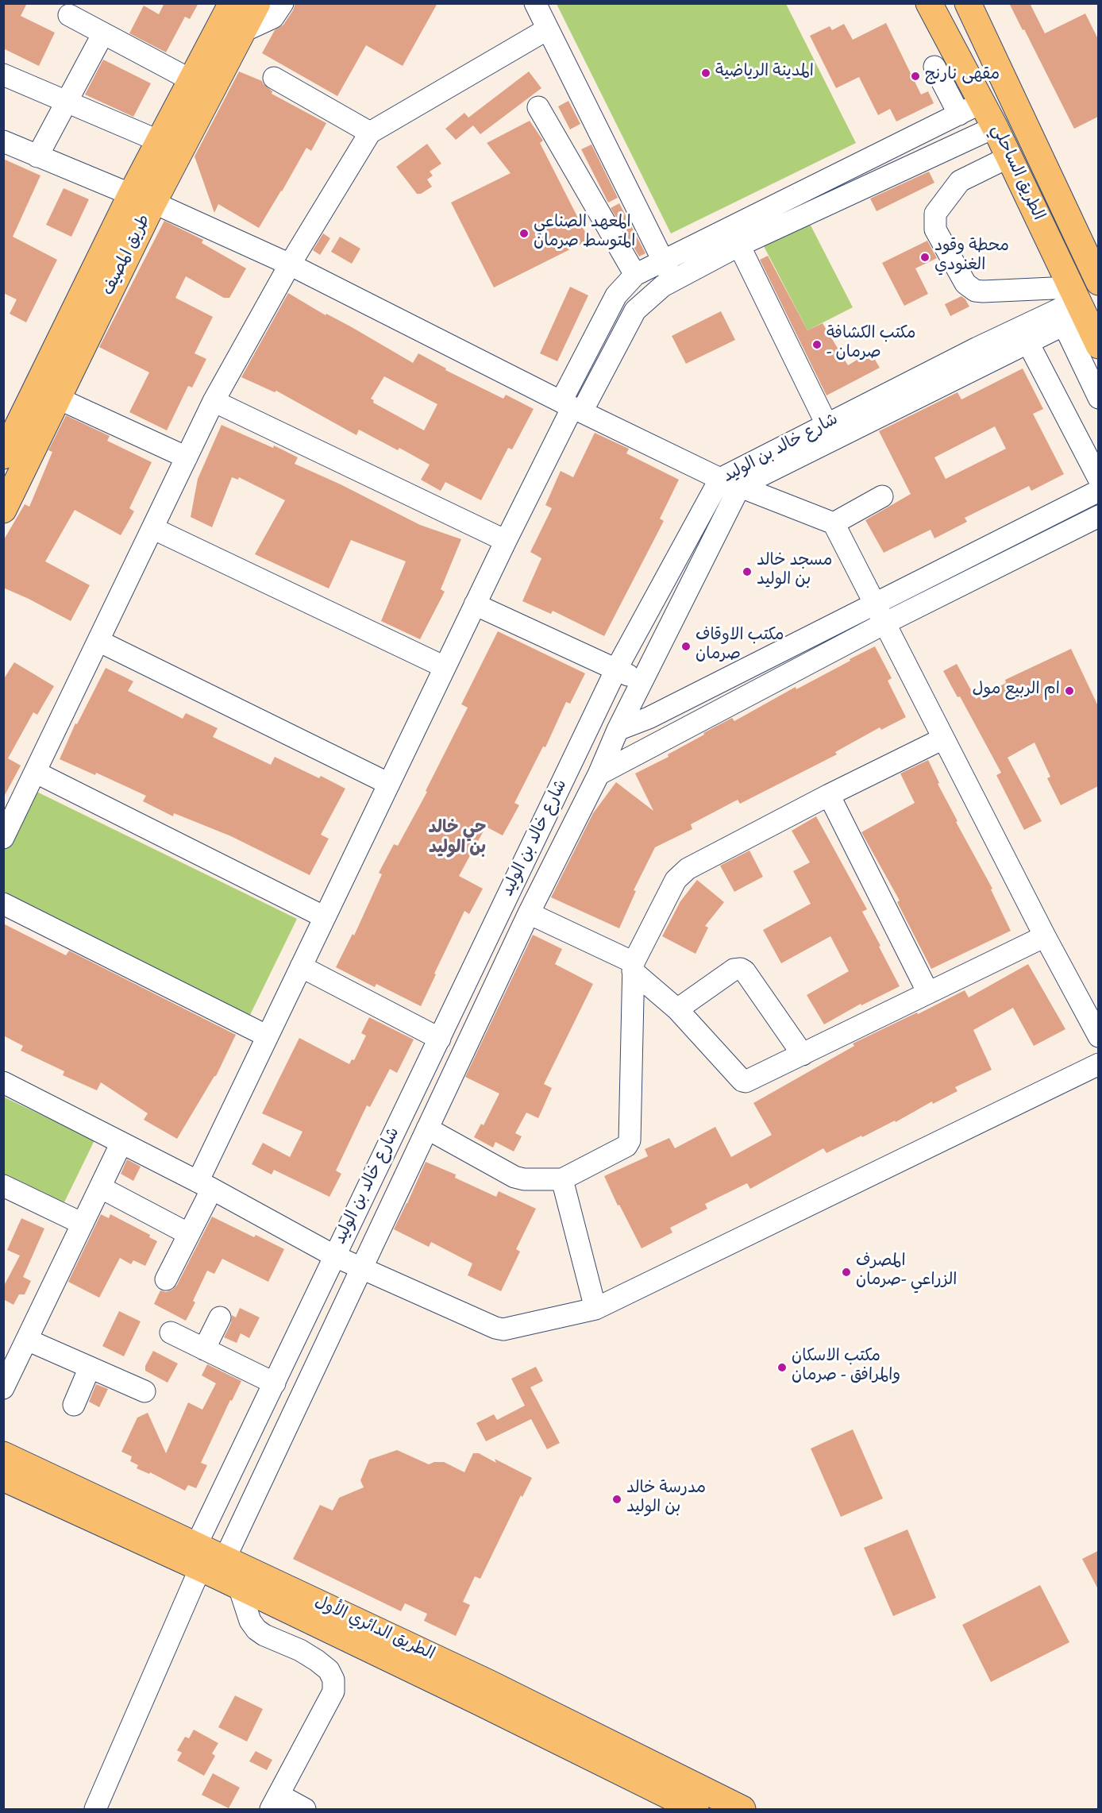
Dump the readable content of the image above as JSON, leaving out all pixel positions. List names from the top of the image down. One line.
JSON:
{"streets":{"main road":["الطريق الساحلي","طريق المصيف","الطريق الدائري الأول"],"street":["شارع خالد بن الوليد"]},"crossings":[["الطريق الساحلي","شارع خالد بن الوليد"],["شارع خالد بن الوليد","الطريق الدائري الأول"]],"districts":["حي خالد بن الوليد"],"places":["المدينة الرياضية","مقهى نارنج","المعهد الصناعي المتوسط صرمان","محطة وقود الغنودي","مكتب الكشافة - صرمان","مسجد خالد بن الوليد","مكتب الاوقاف صرمان","ام الربيع مول","المصرف الزراعي -صرمان","مكتب الاسكان والمرافق - صرمان","مدرسة خالد بن الوليد"]}
